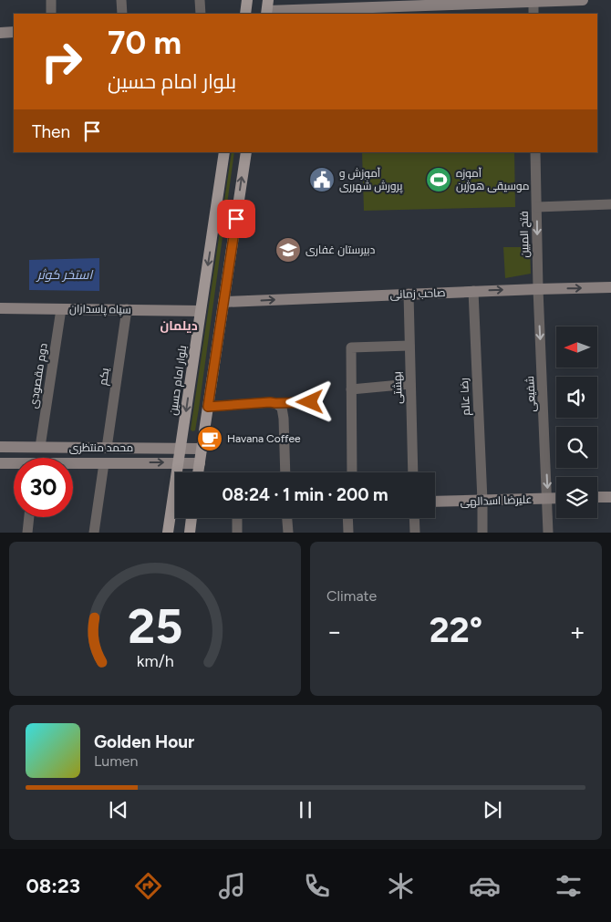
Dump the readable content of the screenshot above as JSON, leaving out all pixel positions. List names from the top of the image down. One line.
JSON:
{"streets":{"main road":["بلوار امام حسین"],"street":["فتح المبین","صاحب زمانی","سپاه پاسداران","دوم مقصودی","یکم","بهشتی","شفیعی","رضا عالم","محمد منتظری","علیرضا اسدالهی"]},"crossings":[["فتح المبین","صاحب زمانی"],["فتح المبین","شفیعی"],["صاحب زمانی","بهشتی"],["صاحب زمانی","شفیعی"],["صاحب زمانی","رضا عالم"],["سپاه پاسداران","دوم مقصودی"],["سپاه پاسداران","یکم"],["سپاه پاسداران","بلوار امام حسین"],["دوم مقصودی","محمد منتظری"],["یکم","محمد منتظری"],["بلوار امام حسین","محمد منتظری"],["شفیعی","علیرضا اسدالهی"],["رضا عالم","علیرضا اسدالهی"]],"one_way":["فتح المبین","شفیعی"],"districts":["دیلمان"],"water":["استخر کوثر"],"places":{"public building":["آموزش و پرورش شهرری"],"sports":["آموزه موسیقی هوژین"],"school or university":["دبیرستان غفاری"],"cafe":["Havana Coffee"]},"north":"left","page":{"turn":["70 m","بلوار امام حسین"],"then":"Then","limit":"30","trip":"08:24 · 1 min · 200 m","tile":"Climate","heat":["−","22°","+"],"song":["Golden Hour","Lumen"],"tabs":"08:23","gauge":["25","km/h"]}}
